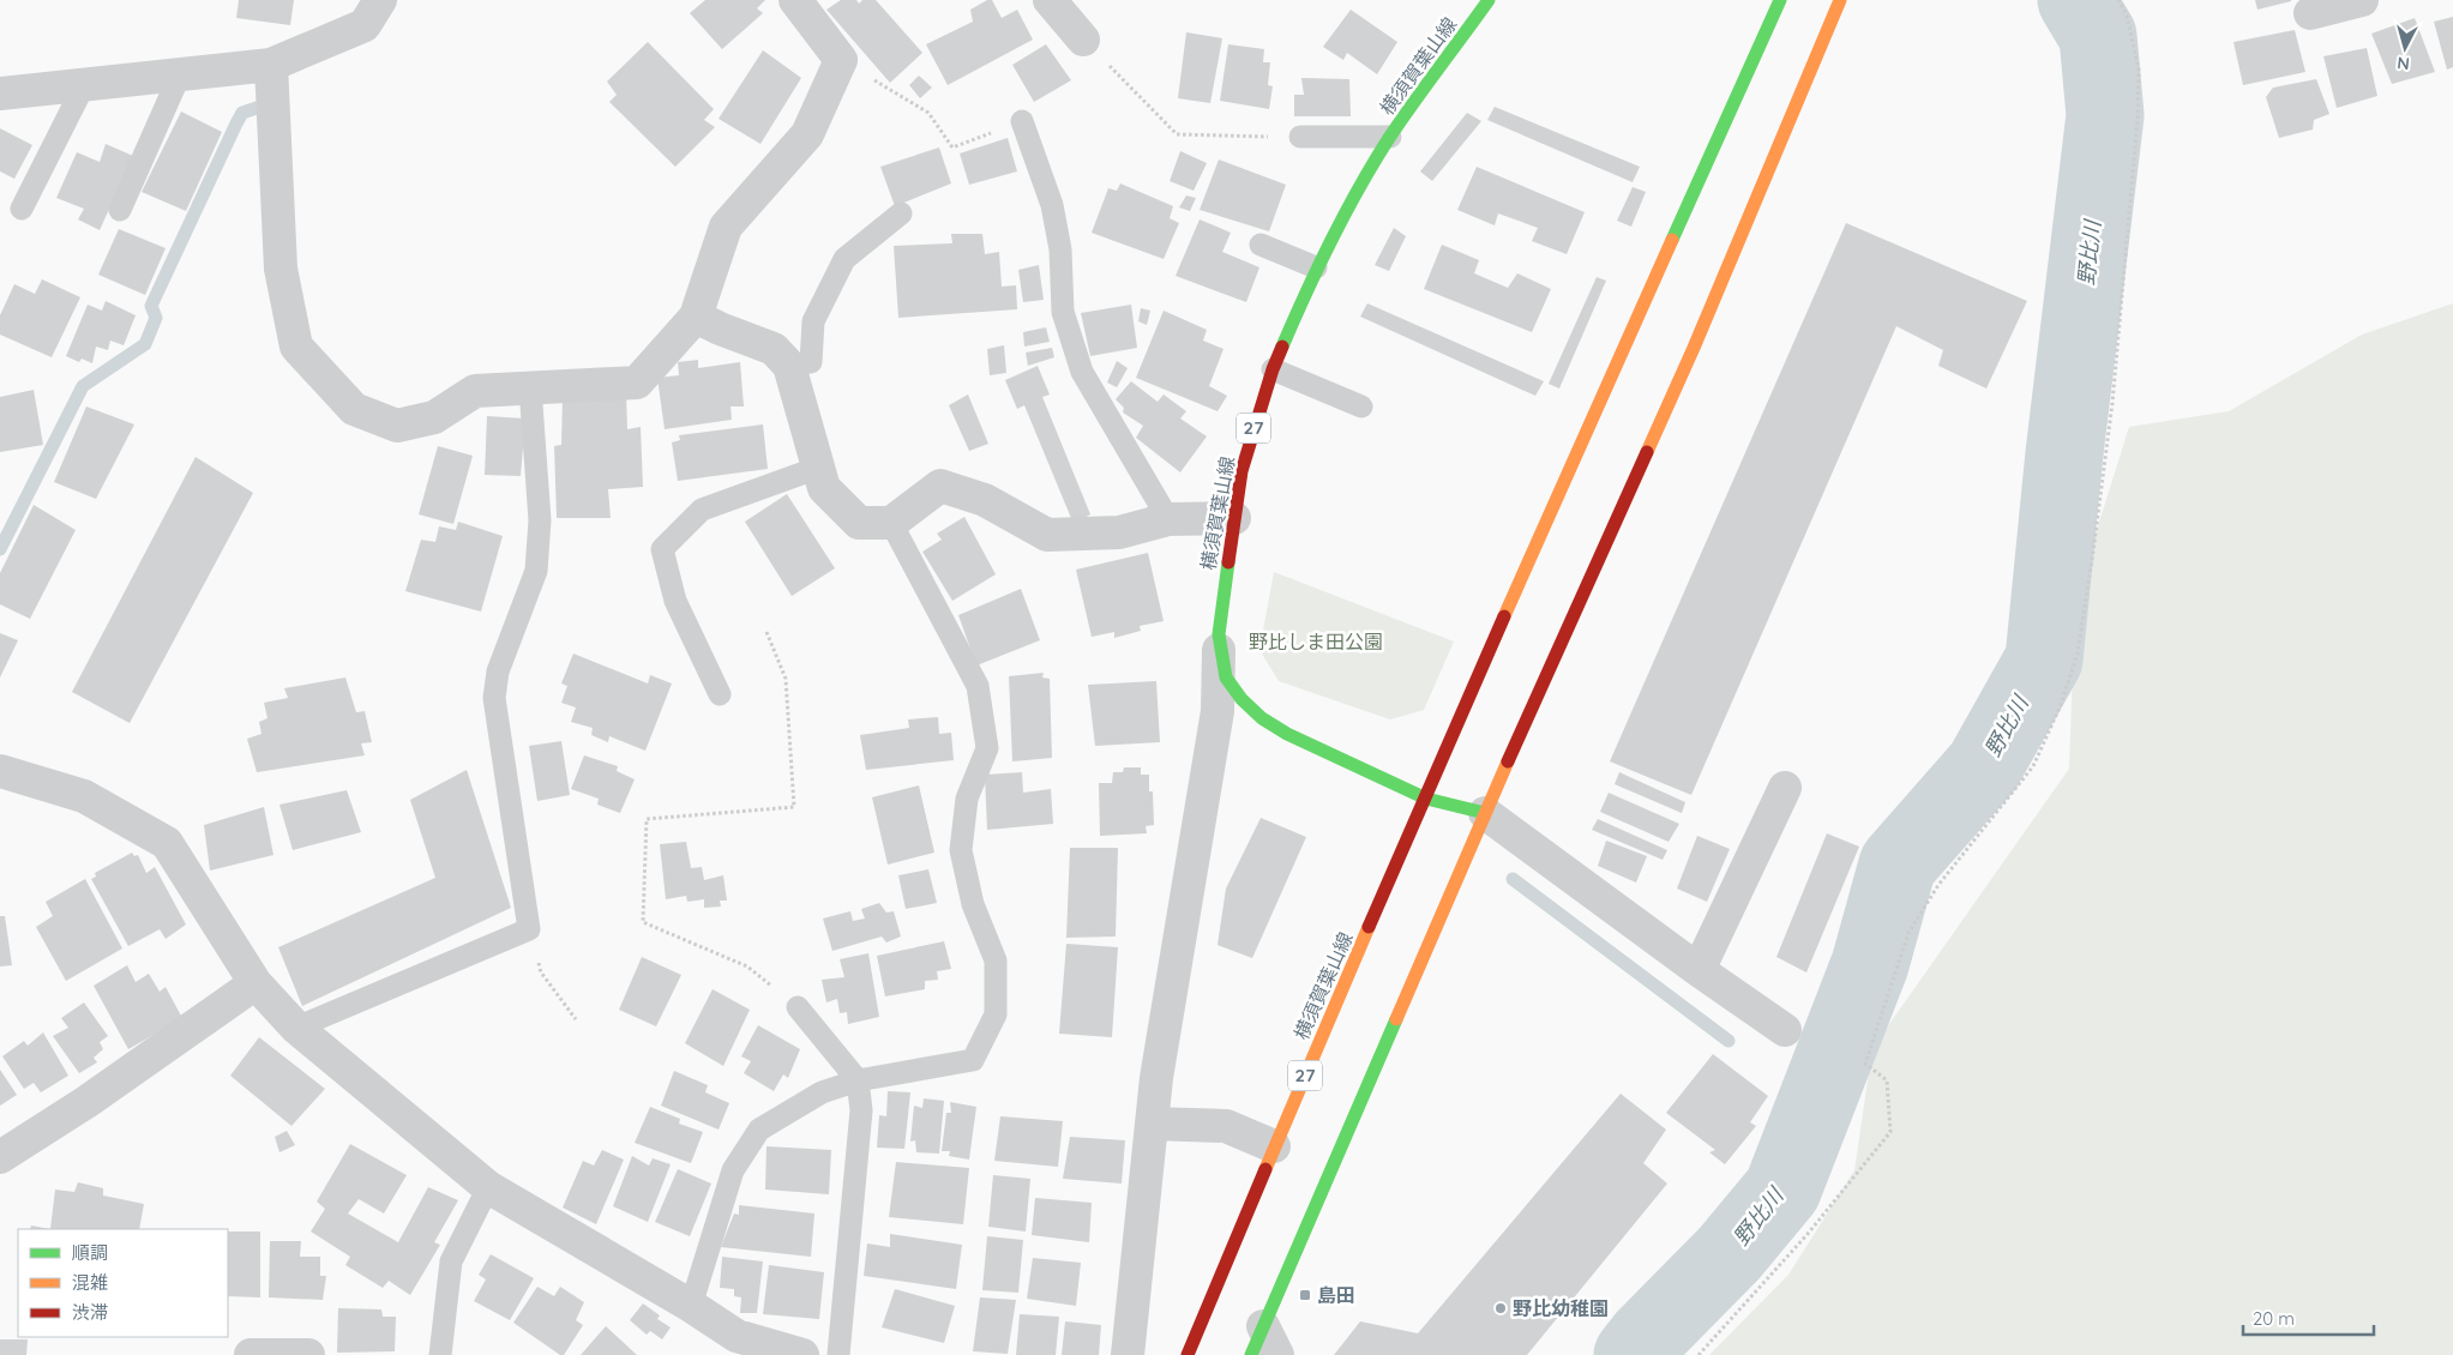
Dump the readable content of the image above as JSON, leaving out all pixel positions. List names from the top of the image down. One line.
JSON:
{"streets":{"main road":["横須賀葉山線","27"]},"water":["野比川"],"parks":["野比しま田公園"],"places":{"transit":["島田"],"other":["野比幼稚園"]},"legend":["順調","混雑","渋滞"],"scale_bar":"20 m","north":"bottom"}
